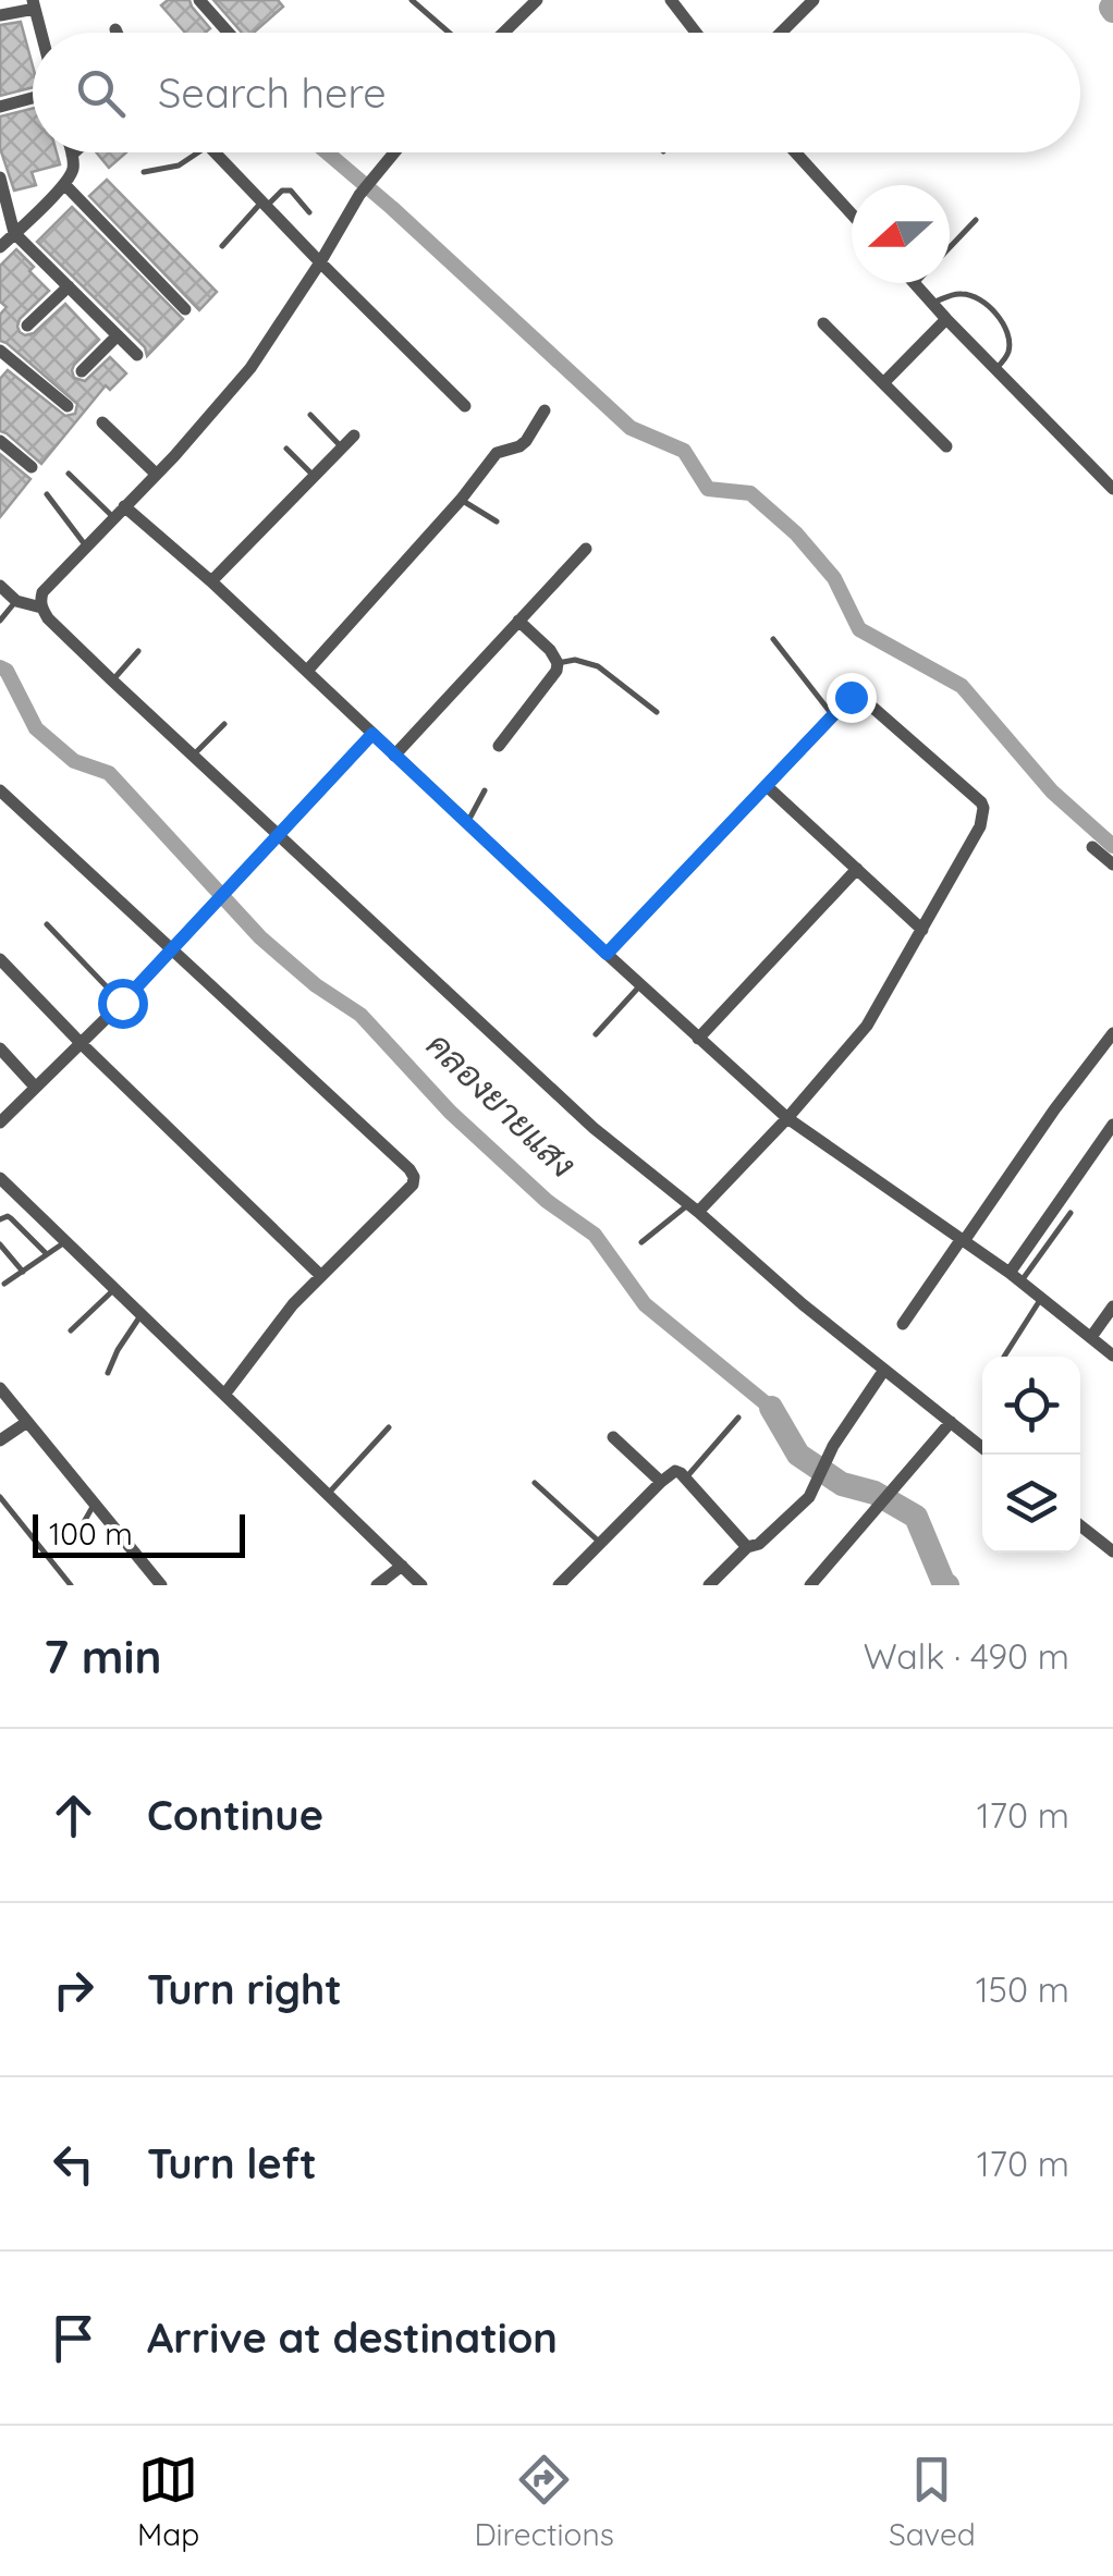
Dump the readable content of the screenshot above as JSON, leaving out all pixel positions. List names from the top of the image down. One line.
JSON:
{"water":["คลองยายแสง"],"scale_bar":"100 m","north":"left","page":{"search":"Search here","scale":"100 m","heading":["7 min","Walk · 490 m"],"list":[["Continue","170 m"],["Turn right","150 m"],["Turn left","170 m"],"Arrive at destination"],"nav":["Map","Directions","Saved"]}}
